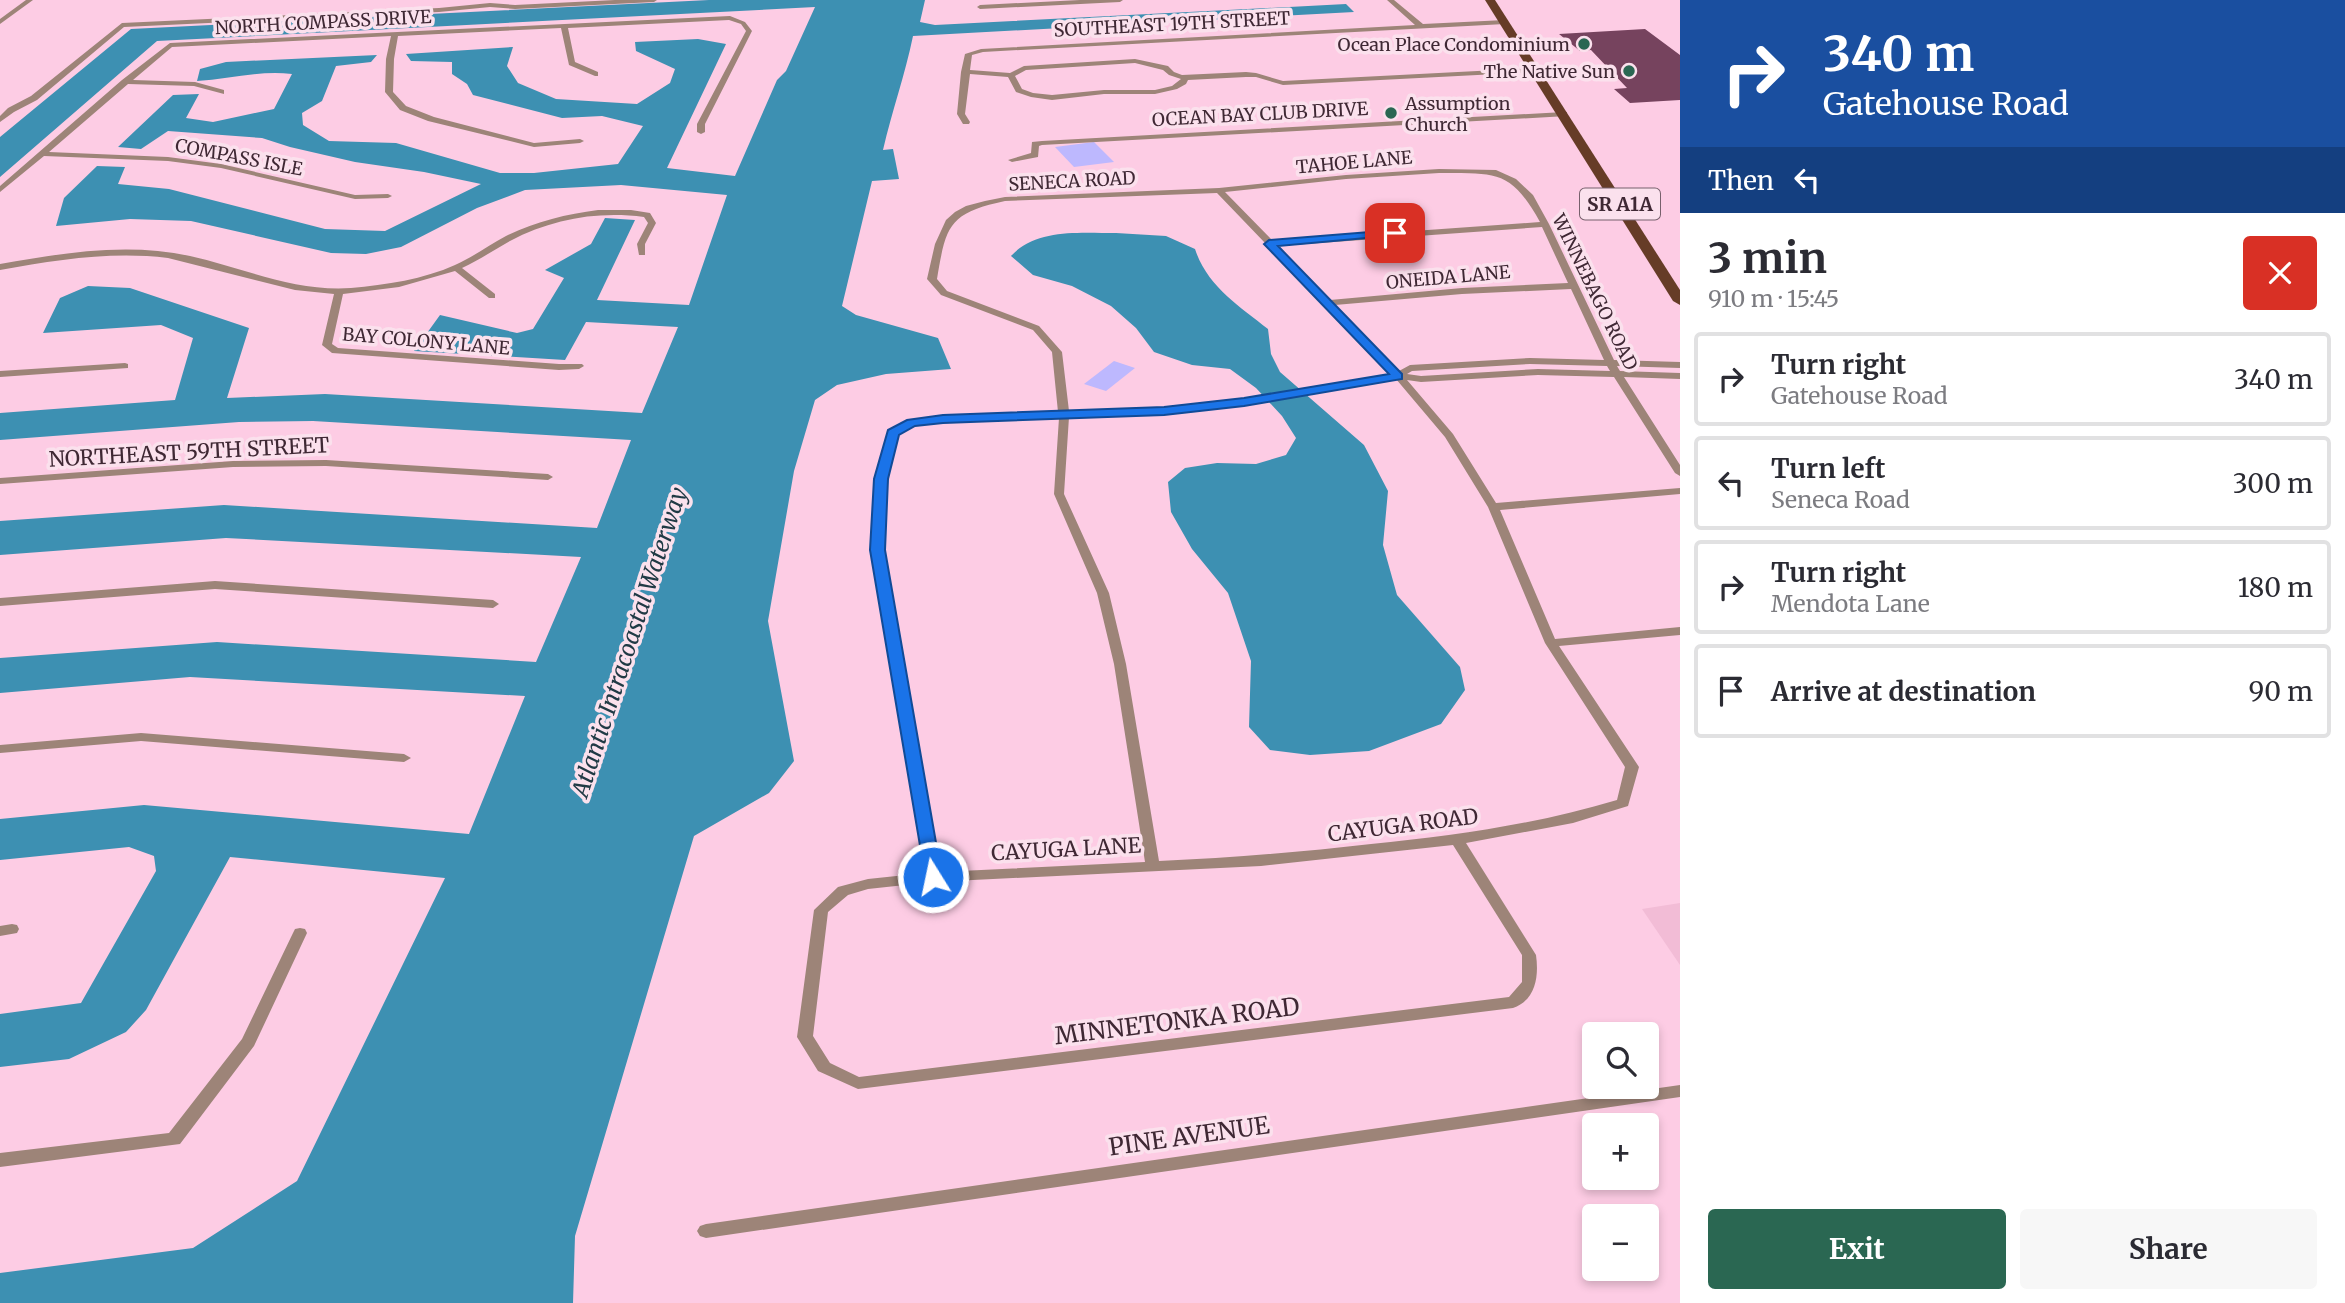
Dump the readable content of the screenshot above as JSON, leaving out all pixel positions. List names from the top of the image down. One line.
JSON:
{"streets":{"main road":["SR A1A"],"street":["NORTH COMPASS DRIVE","SOUTHEAST 19TH STREET","OCEAN BAY CLUB DRIVE","COMPASS ISLE","TAHOE LANE","SENECA ROAD","ONEIDA LANE","WINNEBAGO ROAD","BAY COLONY LANE","NORTHEAST 59TH STREET","CAYUGA ROAD","CAYUGA LANE","MINNETONKA ROAD","PINE AVENUE"]},"crossings":[["NORTH COMPASS DRIVE","COMPASS ISLE"],["SOUTHEAST 19TH STREET","SR A1A"],["OCEAN BAY CLUB DRIVE","SR A1A"],["TAHOE LANE","SENECA ROAD"],["TAHOE LANE","WINNEBAGO ROAD"],["ONEIDA LANE","WINNEBAGO ROAD"],["CAYUGA ROAD","CAYUGA LANE"],["CAYUGA ROAD","MINNETONKA ROAD"],["CAYUGA LANE","MINNETONKA ROAD"]],"water":["Atlantic Intracoastal Waterway"],"places":["Ocean Place Condominium","The Native Sun","Assumption Church"],"page":{"turn":["340 m","Gatehouse Road"],"then":"Then","heading":["3 min","910 m · 15:45"],"list":[{"name":"Turn right","note":"Gatehouse Road","value":"340 m"},{"name":"Turn left","note":"Seneca Road","value":"300 m"},{"name":"Turn right","note":"Mendota Lane","value":"180 m"},{"name":"Arrive at destination","value":"90 m"}],"map_buttons":["+","−"],"buttons":["Exit","Share"]}}
